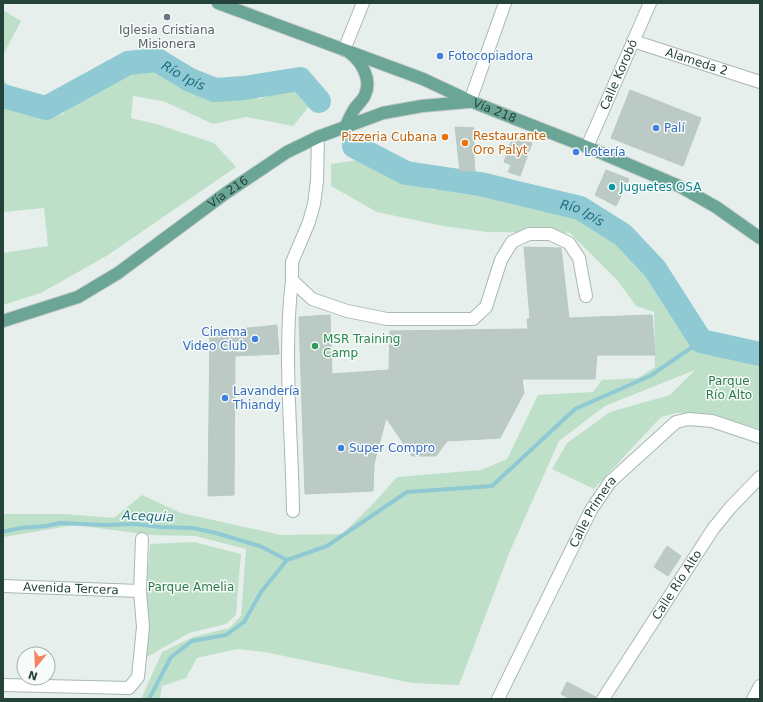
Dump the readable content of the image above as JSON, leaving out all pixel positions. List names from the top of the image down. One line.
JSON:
{"streets":{"main road":["Vía 218","Vía 216"],"street":["Alameda 2","Calle Korobó","Calle Primera","Calle Río Alto","Avenida Tercera"]},"crossings":[["Alameda 2","Calle Korobó"],["Calle Korobó","Vía 218"],["Vía 218","Vía 216"]],"water":["Río Ipís","Acequia"],"parks":["Parque Río Alto","Parque Amelia"],"places":["Iglesia Cristiana Misionera","Fotocopiadora","Palí","Pizzeria Cubana","Restaurante Oro Palyt","Lotería","Juguetes OSA","Cinema Video Club","MSR Training Camp","Lavandería Thiandy","Super Compro"],"north":"bottom"}
